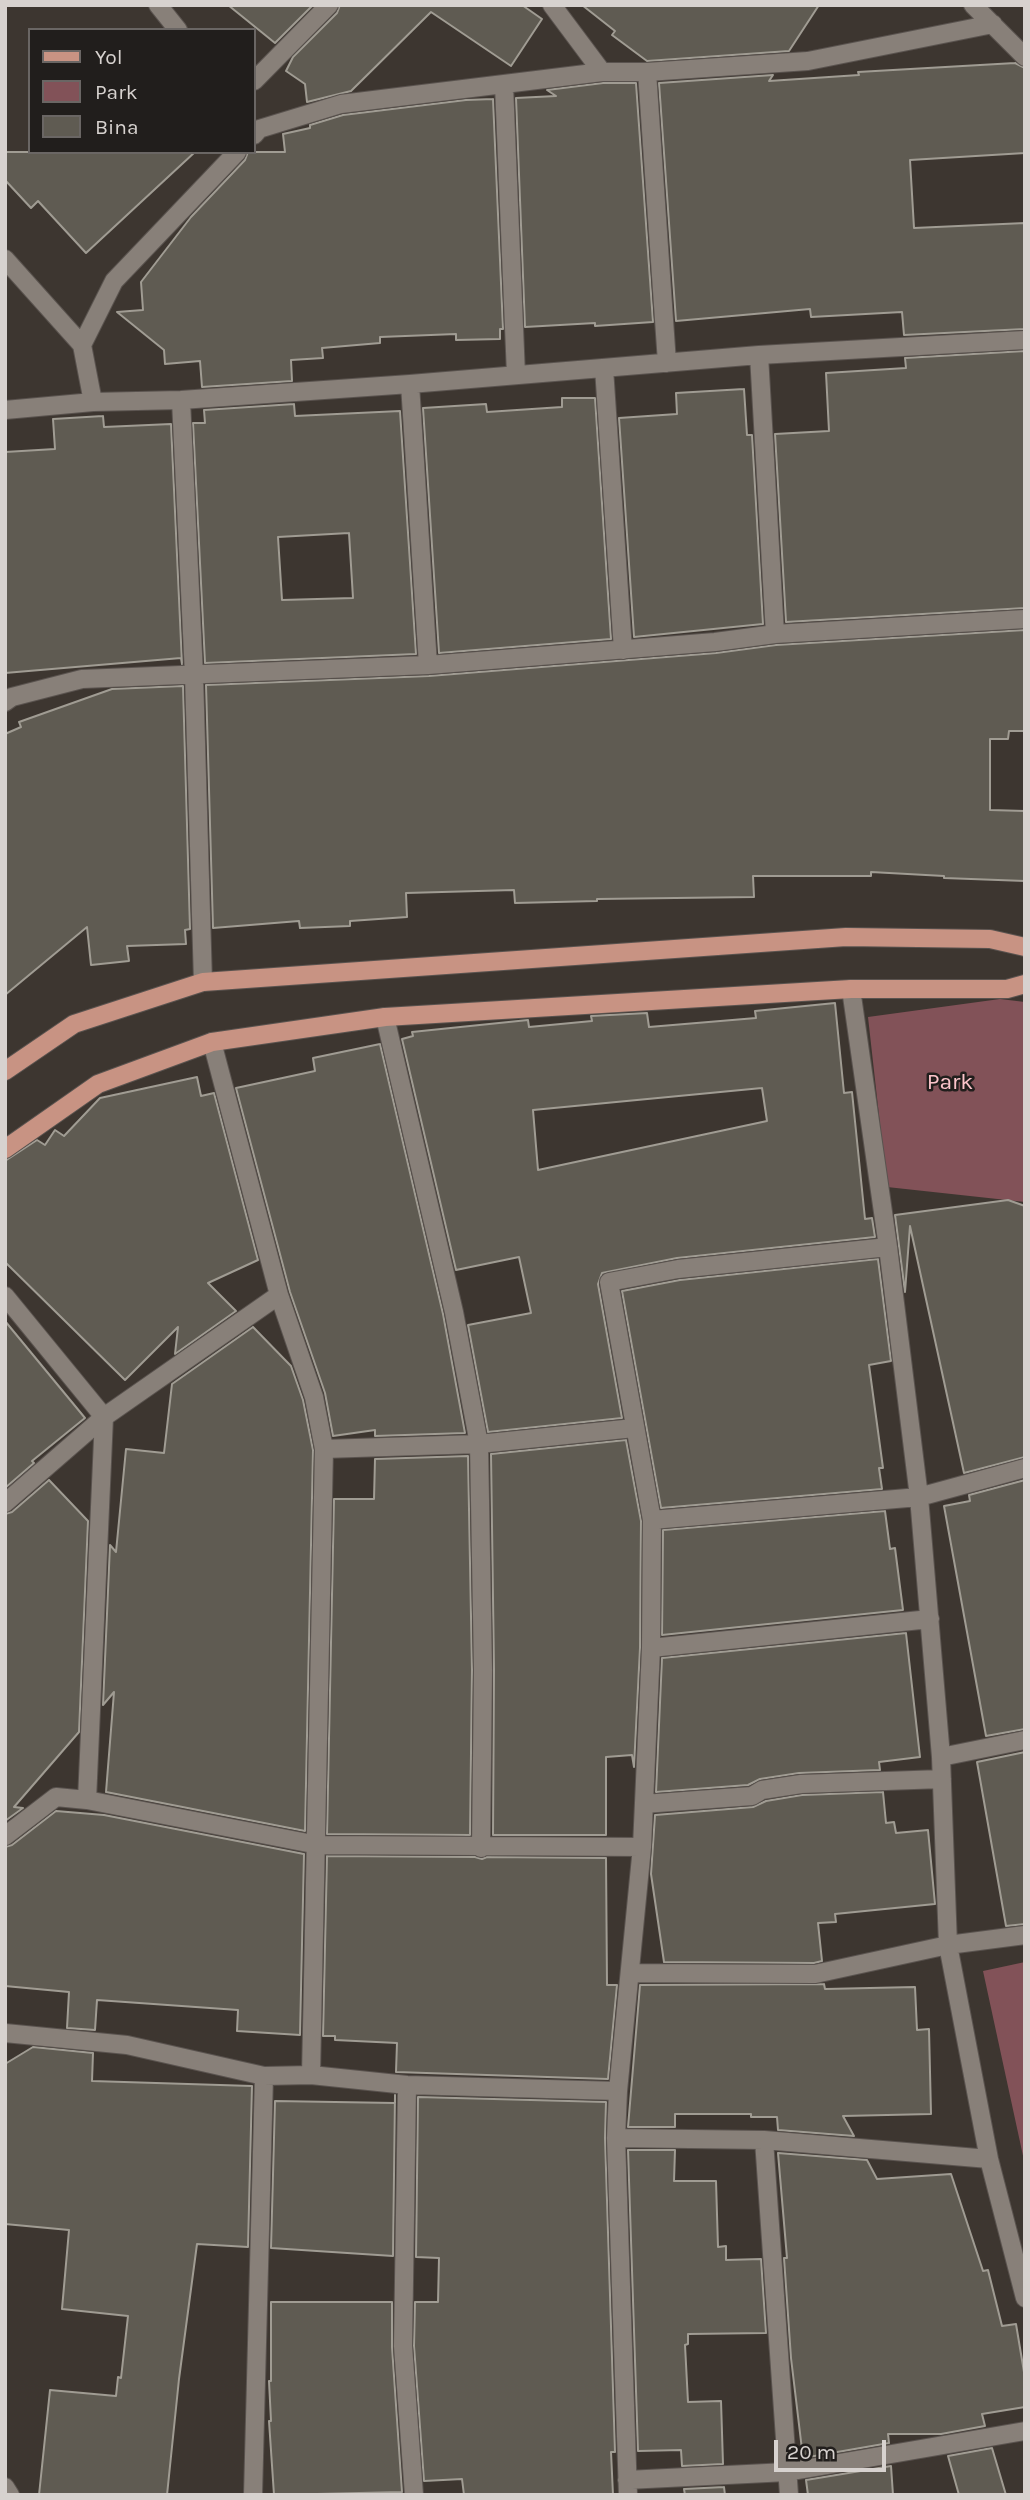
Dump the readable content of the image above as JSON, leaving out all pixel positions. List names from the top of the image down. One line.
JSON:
{"parks":["Park"],"legend":["Yol","Park","Bina"],"scale_bar":"20 m"}
